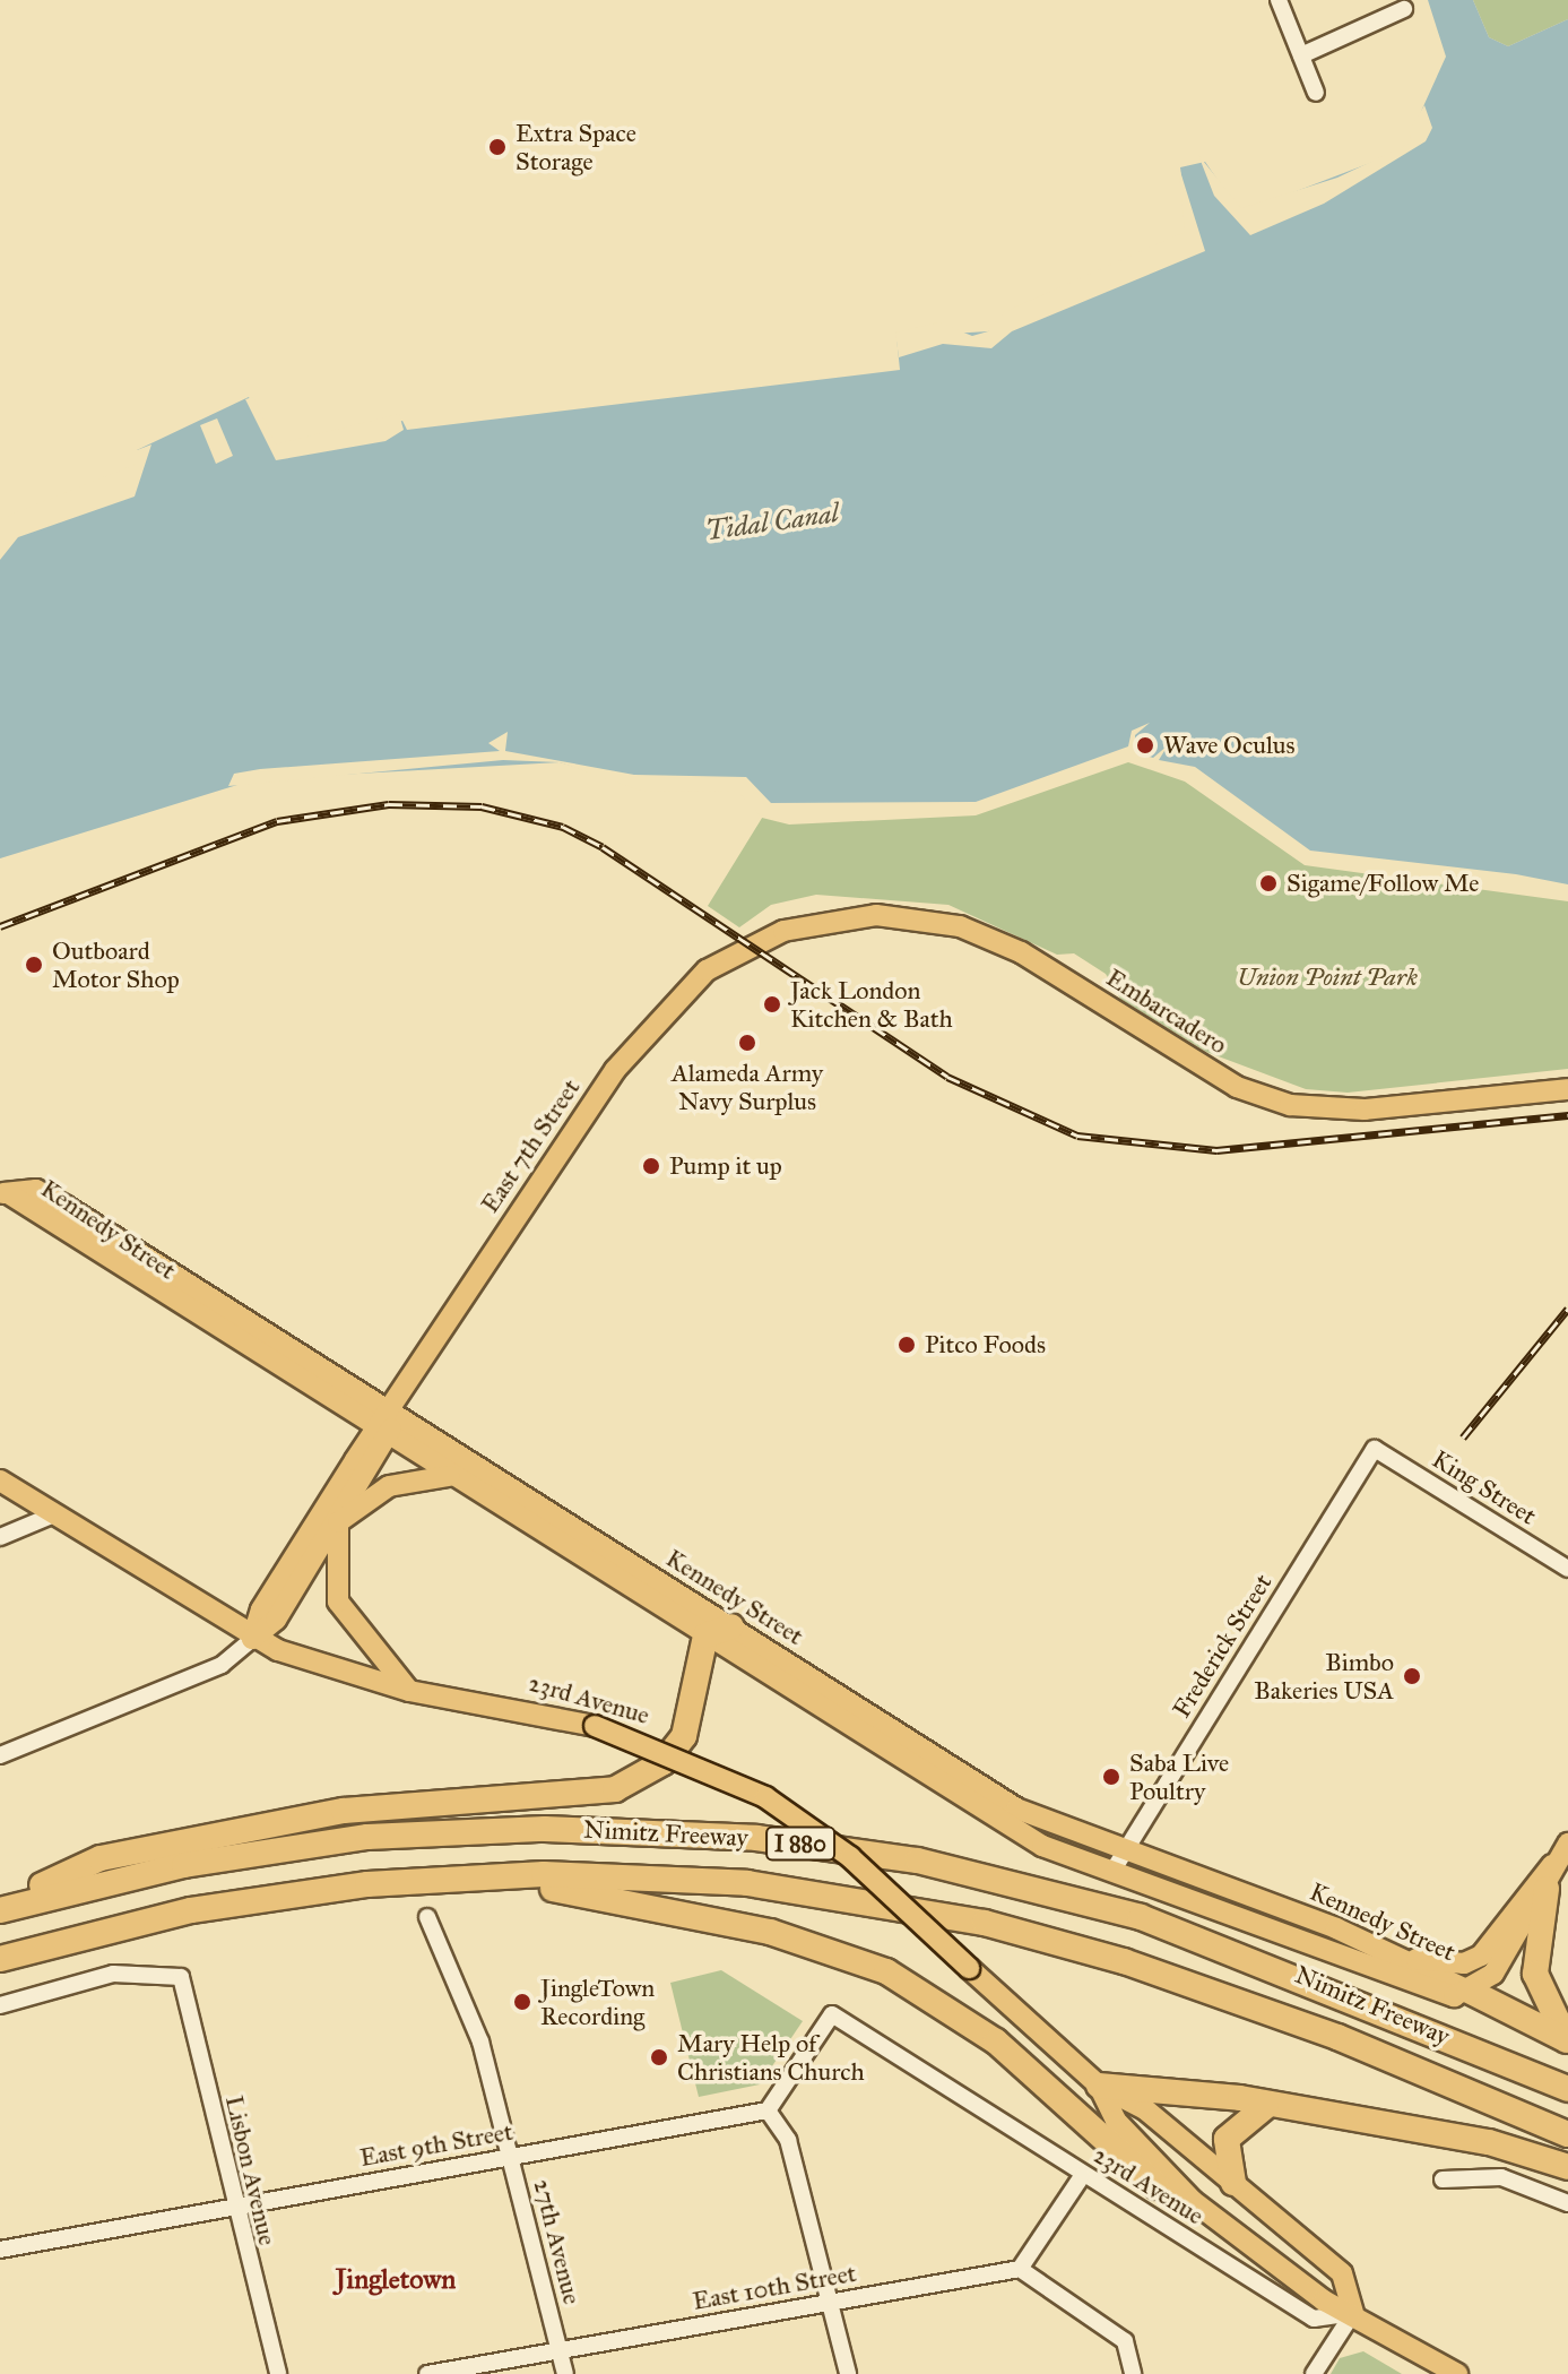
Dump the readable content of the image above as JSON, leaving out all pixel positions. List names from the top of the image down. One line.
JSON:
{"streets":{"highway":["Nimitz Freeway","I 880"],"main road":["Embarcadero","East 7th Street","Kennedy Street","23rd Avenue"],"street":["King Street","Frederick Street","East 9th Street","Lisbon Avenue","27th Avenue","East 10th Street"]},"crossings":[["Embarcadero","East 7th Street"],["East 7th Street","Kennedy Street"],["East 7th Street","23rd Avenue"],["Kennedy Street","Frederick Street"],["King Street","Frederick Street"],["23rd Avenue","East 9th Street"],["East 9th Street","Lisbon Avenue"],["East 9th Street","27th Avenue"],["27th Avenue","East 10th Street"]],"districts":["Jingletown"],"water":["Tidal Canal"],"parks":["Union Point Park"],"places":["Extra Space Storage","Wave Oculus","Sigame/Follow Me","Outboard Motor Shop","Jack London Kitchen & Bath","Alameda Army Navy Surplus","Pump it up","Pitco Foods","Bimbo Bakeries USA","Saba Live Poultry","JingleTown Recording","Mary Help of Christians Church"]}
